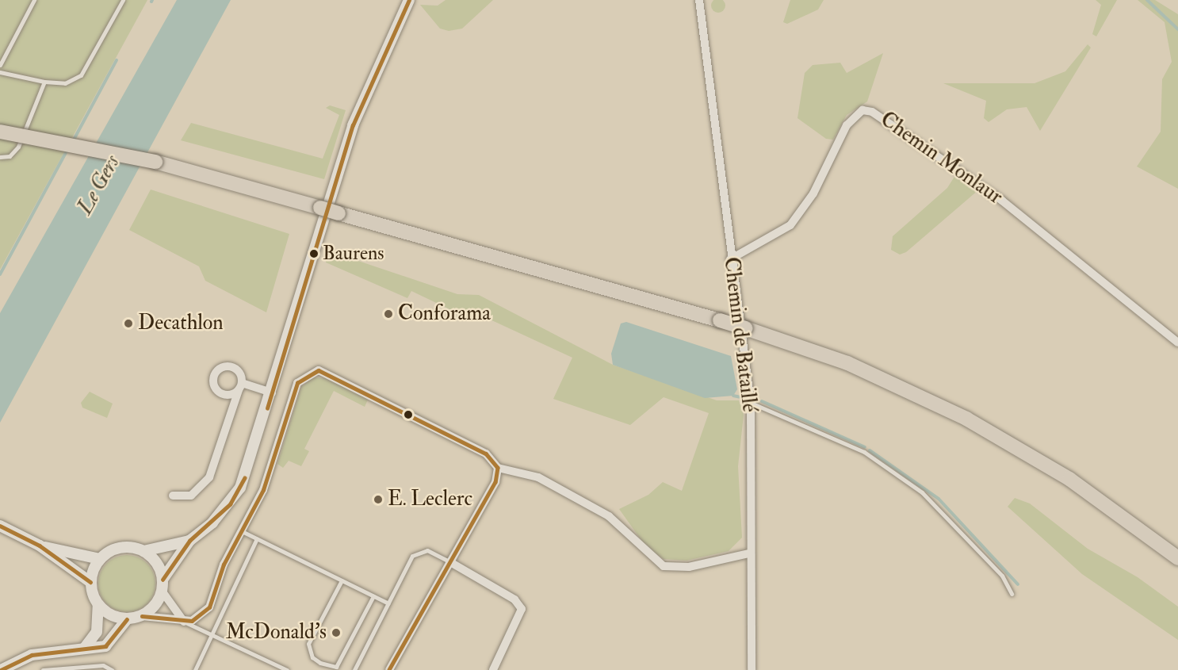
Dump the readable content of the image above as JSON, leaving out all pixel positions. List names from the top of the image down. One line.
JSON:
{"streets":{"street":["Chemin Monlaur","Chemin de Bataillé"]},"crossings":[["Chemin Monlaur","Chemin de Bataillé"]],"water":["Le Gers"],"places":["Baurens","Conforama","Decathlon","E. Leclerc","McDonald's"]}
